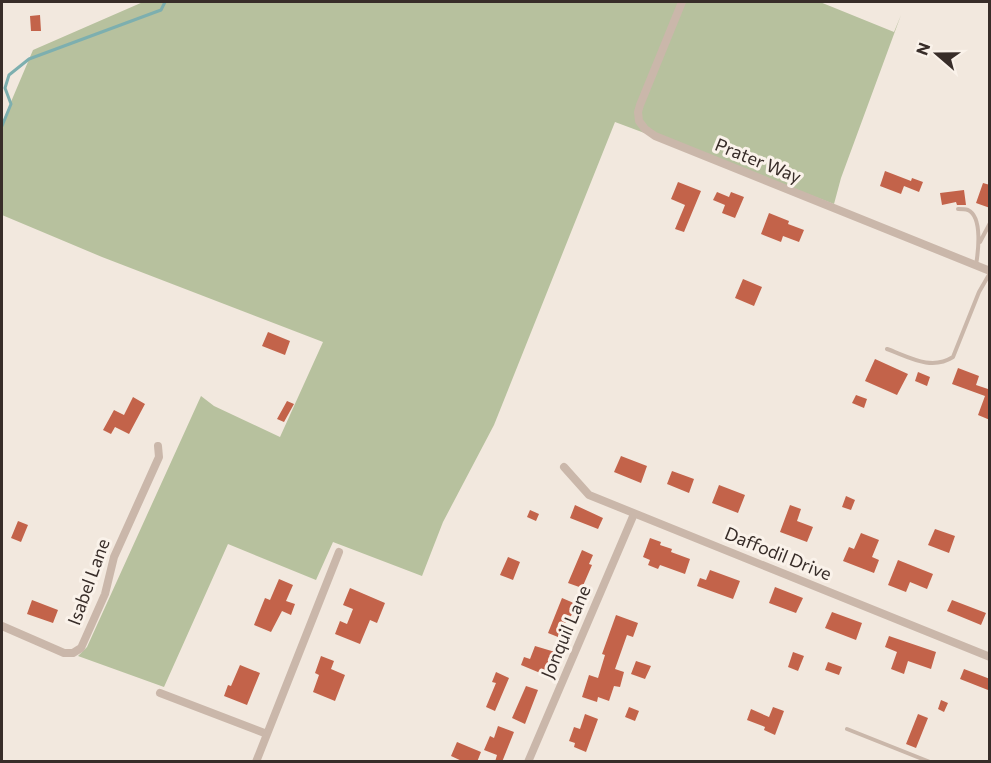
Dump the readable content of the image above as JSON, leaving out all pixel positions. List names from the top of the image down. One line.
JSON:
{"streets":{"street":["Prater Way","Daffodil Drive","Isabel Lane","Jonquil Lane"]},"crossings":[["Daffodil Drive","Jonquil Lane"]],"north":"left"}
